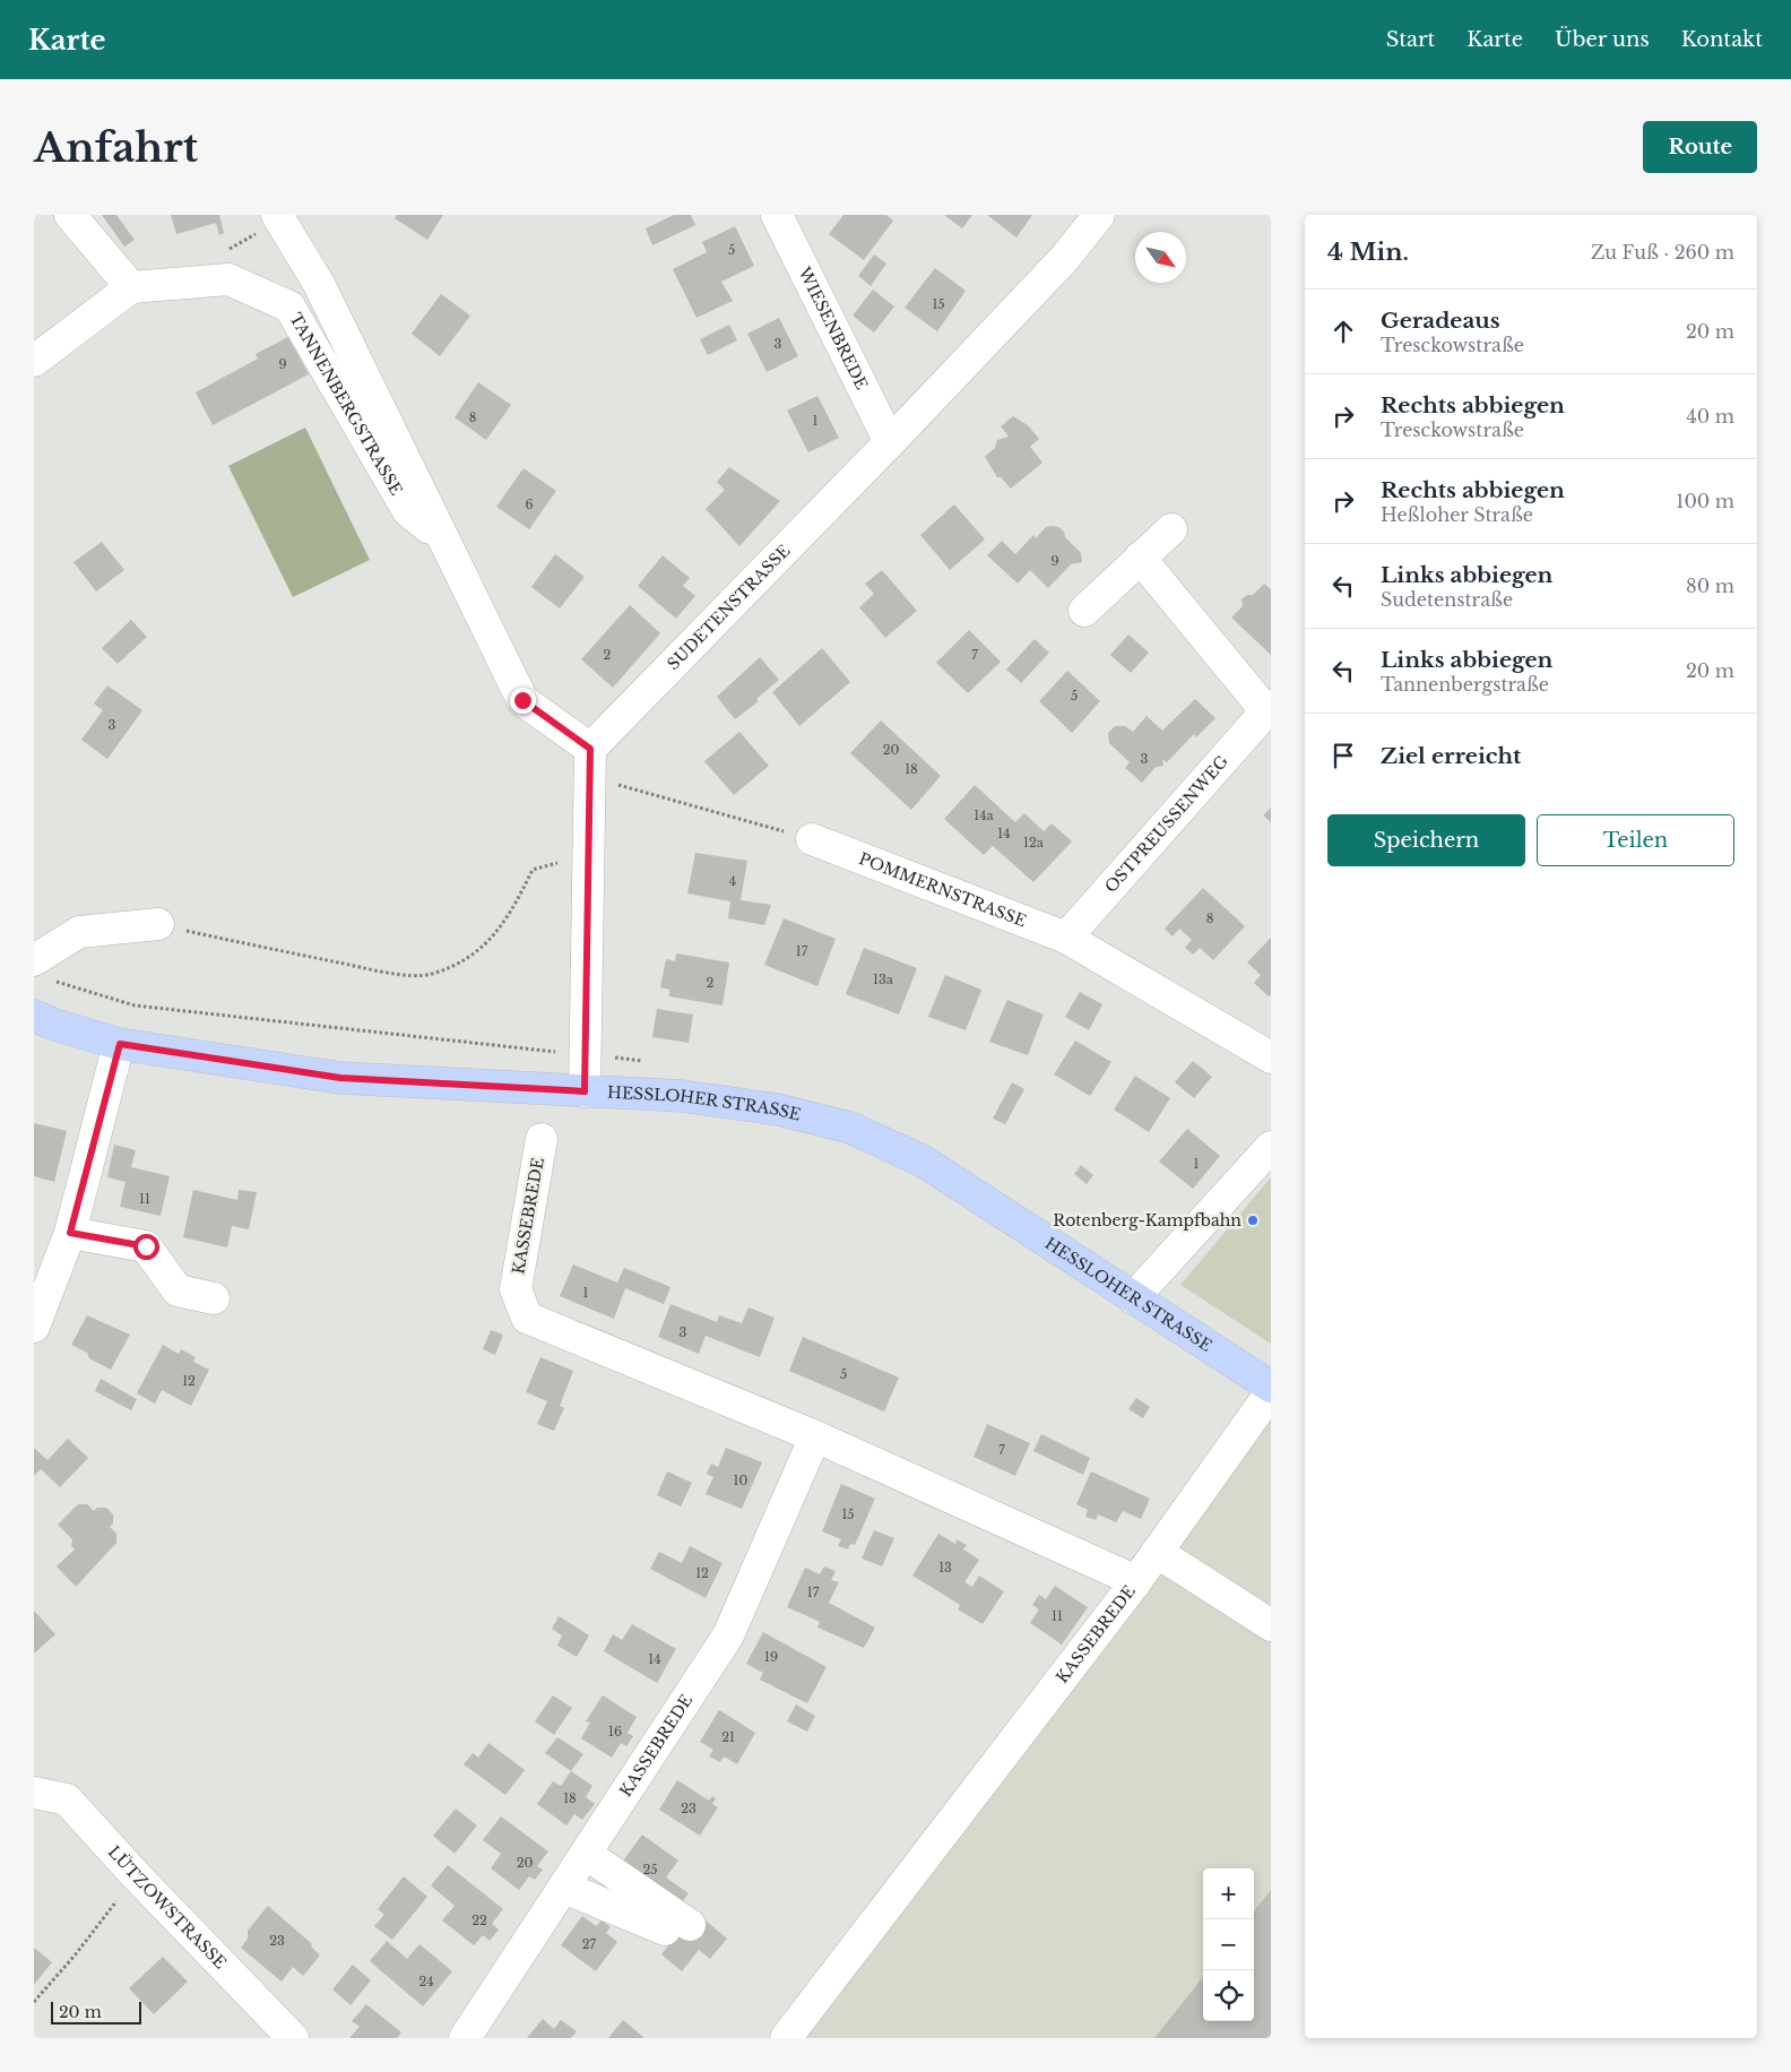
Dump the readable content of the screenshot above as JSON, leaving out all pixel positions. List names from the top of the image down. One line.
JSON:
{"streets":{"main road":["HESSLOHER STRASSE"],"street":["WIESENBREDE","TANNENBERGSTRASSE","SUDETENSTRASSE","OSTPREUSSENWEG","POMMERNSTRASSE","KASSEBREDE","LÜTZOWSTRASSE"]},"crossings":[["WIESENBREDE","SUDETENSTRASSE"],["TANNENBERGSTRASSE","SUDETENSTRASSE"],["OSTPREUSSENWEG","POMMERNSTRASSE"]],"places":["Rotenberg-Kampfbahn"],"house_numbers":["5","15","3","9","8","1","6","9","2","7","5","3","20","3","18","14a","14","12a","4","8","17","13a","2","1","11","1","3","5","12","7","10","15","13","12","17","11","19","14","16","21","18","23","20","25","22","23","27","24"],"scale_bar":"20 m","north":"bottom right","page":{"header":"Karte","nav":["Start","Karte","Über uns","Kontakt"],"buttons":["Route",["Speichern","Teilen"]],"title":"Anfahrt","heading":["4 Min.","Zu Fuß · 260 m"],"list":[["Geradeaus","Tresckowstraße","20 m"],["Rechts abbiegen","Tresckowstraße","40 m"],["Rechts abbiegen","Heßloher Straße","100 m"],["Links abbiegen","Sudetenstraße","80 m"],["Links abbiegen","Tannenbergstraße","20 m"],"Ziel erreicht"],"map_buttons":["+","−"],"scale":"20 m"}}
